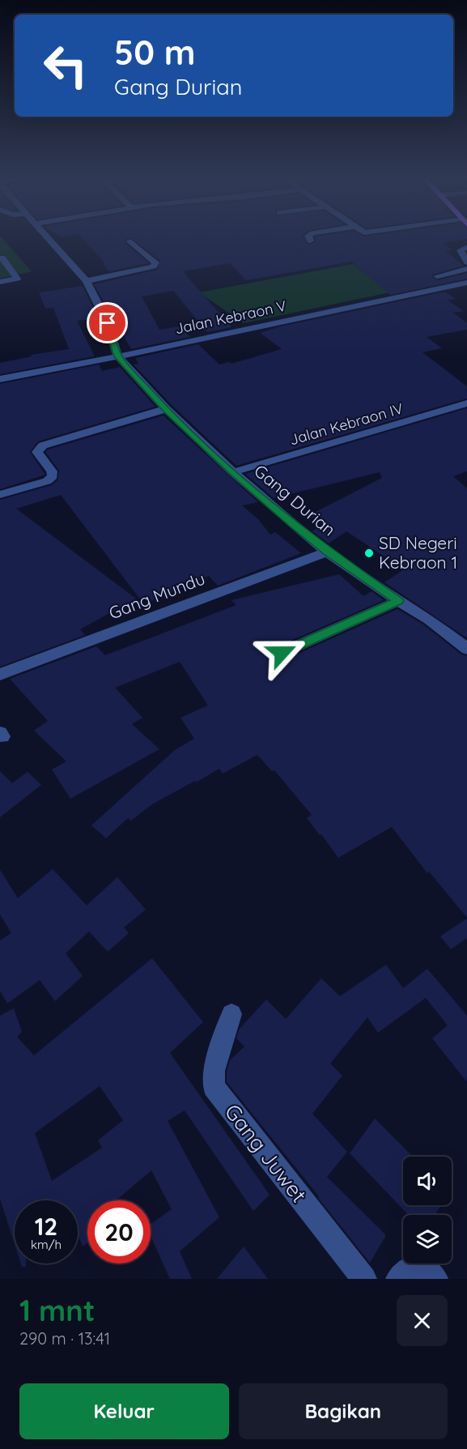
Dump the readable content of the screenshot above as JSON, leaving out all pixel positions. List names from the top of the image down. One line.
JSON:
{"streets":{"street":["Jalan Kebraon V","Jalan Kebraon IV","Gang Durian","Gang Mundu","Gang Juwet"]},"crossings":[["Jalan Kebraon V","Gang Durian"],["Jalan Kebraon IV","Gang Durian"],["Gang Durian","Gang Mundu"]],"places":["SD Negeri Kebraon 1"],"page":{"turn":["50 m","Gang Durian"],"speed":"12 km/h","limit":"20","heading":["1 mnt","290 m · 13:41"],"buttons":["Keluar","Bagikan"]}}
